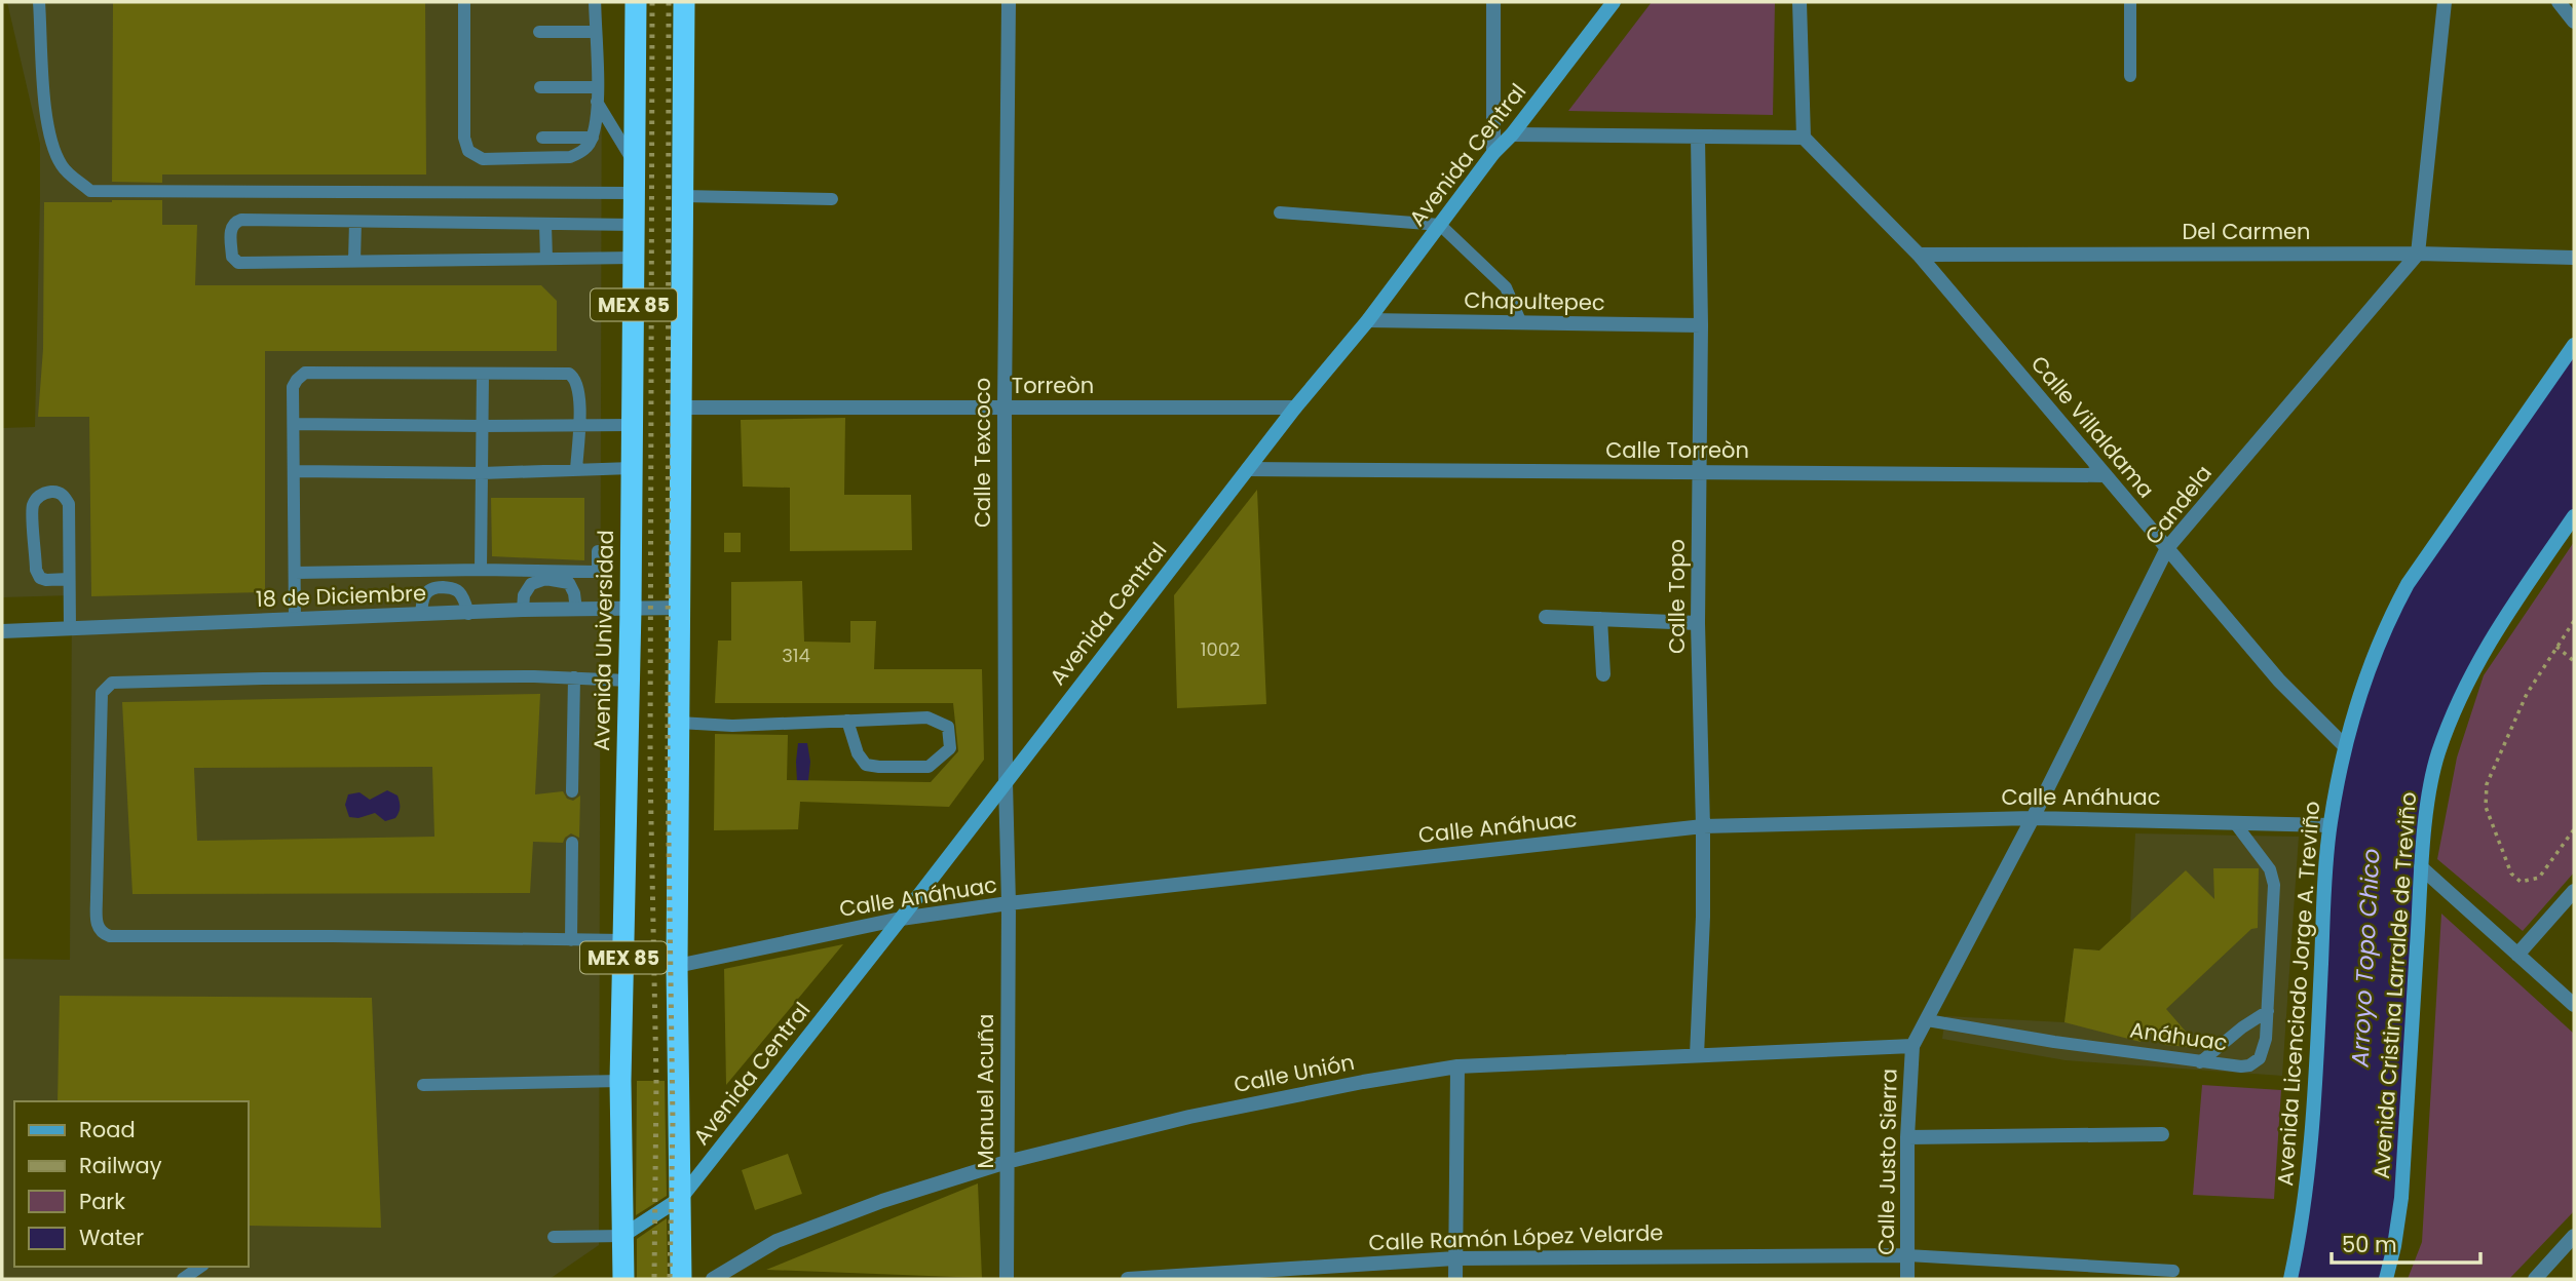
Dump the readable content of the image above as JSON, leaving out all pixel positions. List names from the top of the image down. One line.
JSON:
{"streets":{"highway":["MEX 85","Avenida Universidad"],"main road":["Avenida Central","Avenida Cristina Larralde de Treviño","Avenida Licenciado Jorge A. Treviño"],"street":["Del Carmen","Chapultepec","Torreòn","Calle Villaldama","Calle Torreòn","Calle Texcoco","Candela","18 de Diciembre","Calle Topo","Calle Anáhuac","Calle Unión","Manuel Acuña","Calle Justo Sierra","Calle Ramón López Velarde"],"lane":["Anáhuac"]},"crossings":[["Avenida Central","Chapultepec"],["Avenida Central","MEX 85"],["Avenida Central","Torreòn"],["Avenida Central","Calle Torreòn"],["Avenida Central","Calle Texcoco"],["Avenida Central","Avenida Universidad"],["Avenida Central","Calle Anáhuac"],["Del Carmen","Calle Villaldama"],["Del Carmen","Candela"],["Chapultepec","Calle Topo"],["MEX 85","Torreòn"],["MEX 85","18 de Diciembre"],["MEX 85","Calle Anáhuac"],["Torreòn","Calle Texcoco"],["Calle Villaldama","Calle Torreòn"],["Calle Villaldama","Candela"],["Calle Villaldama","Avenida Licenciado Jorge A. Treviño"],["Calle Torreòn","Calle Topo"],["Calle Texcoco","Calle Anáhuac"],["Calle Texcoco","Manuel Acuña"],["Candela","Calle Anáhuac"],["Candela","Anáhuac"],["Candela","Calle Unión"],["Candela","Calle Justo Sierra"],["18 de Diciembre","Avenida Universidad"],["Calle Topo","Calle Anáhuac"],["Calle Topo","Calle Unión"],["Calle Anáhuac","Avenida Licenciado Jorge A. Treviño"],["Calle Anáhuac","Anáhuac"],["Calle Anáhuac","Manuel Acuña"],["Calle Unión","Manuel Acuña"],["Calle Unión","Calle Justo Sierra"],["Calle Justo Sierra","Calle Ramón López Velarde"]],"water":["Arroyo Topo Chico"],"house_numbers":["1002","314"],"legend":["Road","Railway","Park","Water"],"scale_bar":"50 m"}
